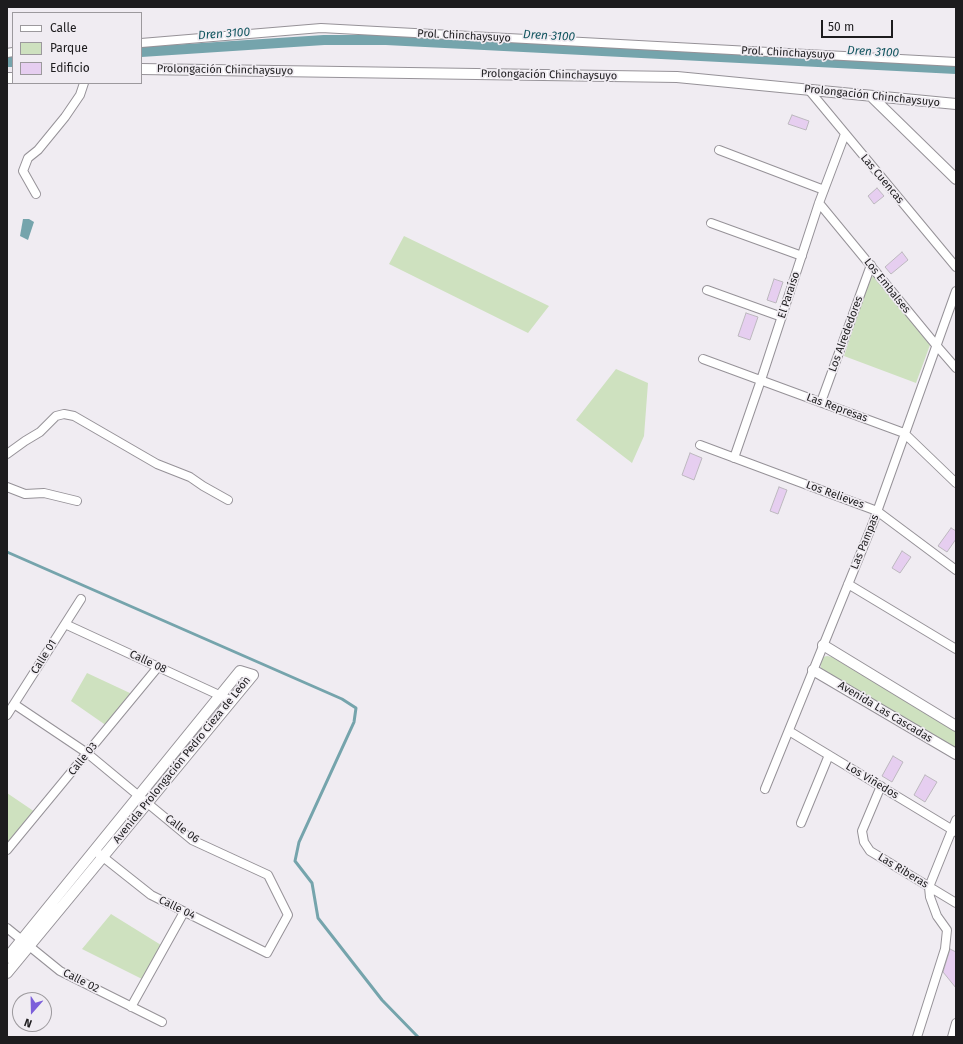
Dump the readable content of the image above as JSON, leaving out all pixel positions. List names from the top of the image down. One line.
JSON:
{"streets":{"street":["Prol. Chinchaysuyo","Prolongación Chinchaysuyo","Las Cuencas","Los Embalses","El Paraíso","Los Alrededores","Las Represas","Los Relieves","Las Pampas","Calle 01","Calle 08","Avenida Las Cascadas","Calle 03","Avenida Prolongación Pedro Cieza de León","Los Viñedos","Calle 06","Las Riberas","Calle 04","Calle 02"]},"crossings":[["Prolongación Chinchaysuyo","Las Cuencas"],["Las Cuencas","El Paraíso"],["Los Embalses","El Paraíso"],["Los Embalses","Los Alrededores"],["Los Embalses","Las Pampas"],["El Paraíso","Las Represas"],["El Paraíso","Los Relieves"],["Los Alrededores","Las Represas"],["Las Represas","Las Pampas"],["Los Relieves","Las Pampas"],["Las Pampas","Avenida Las Cascadas"],["Las Pampas","Los Viñedos"],["Calle 01","Calle 08"],["Calle 01","Calle 06"],["Calle 08","Calle 03"],["Calle 08","Avenida Prolongación Pedro Cieza de León"],["Calle 03","Calle 06"],["Avenida Prolongación Pedro Cieza de León","Calle 06"],["Avenida Prolongación Pedro Cieza de León","Calle 04"],["Avenida Prolongación Pedro Cieza de León","Calle 02"],["Los Viñedos","Las Riberas"],["Calle 06","Calle 04"]],"water":["Dren 3100"],"legend":["Calle","Parque","Edificio"],"scale_bar":"50 m","north":"bottom"}
